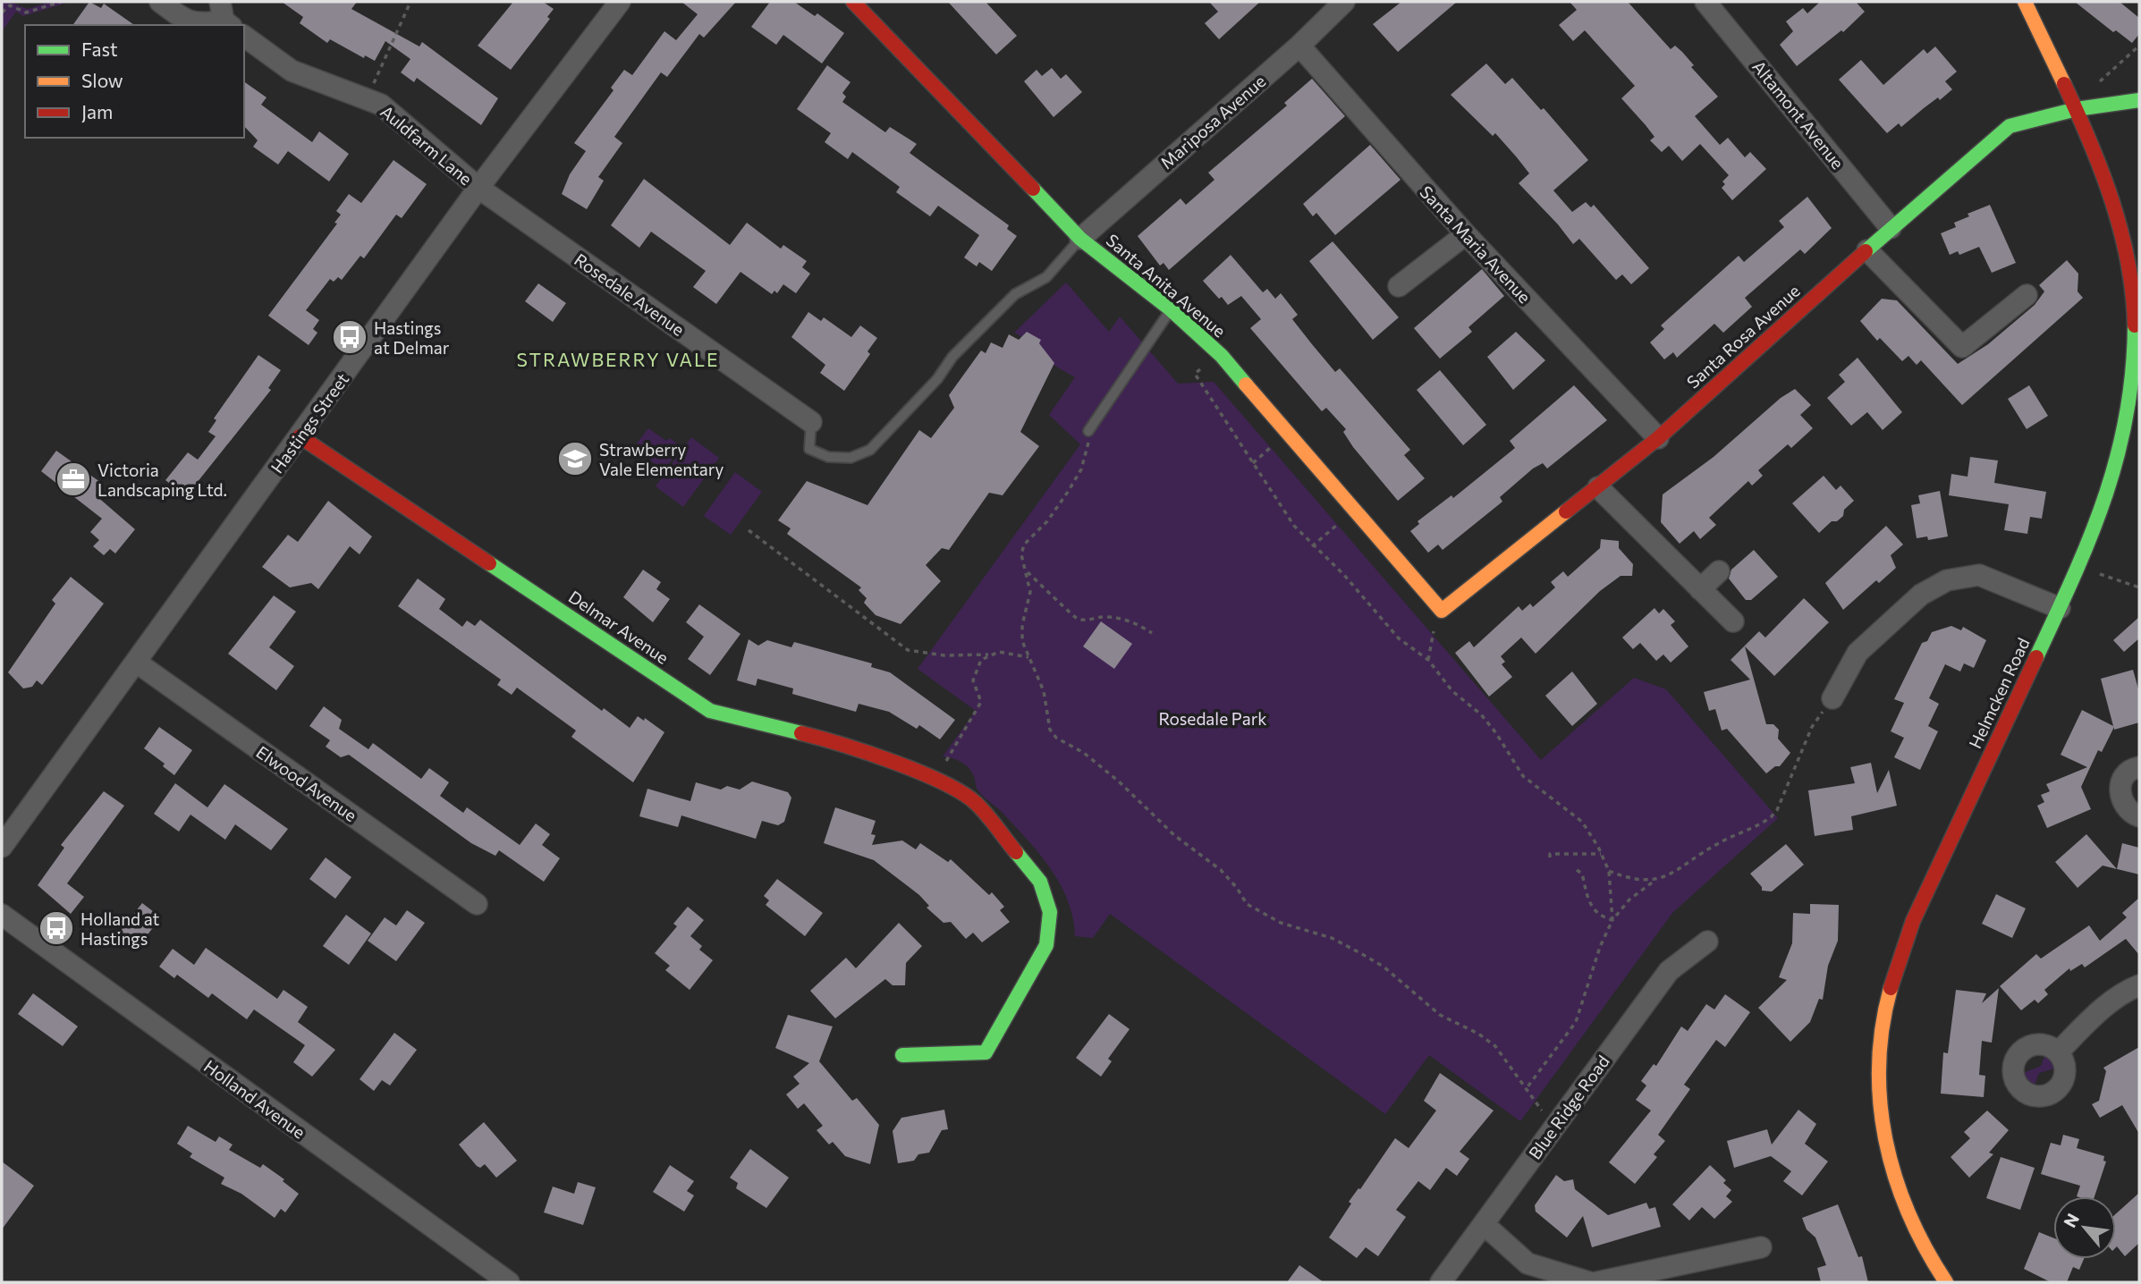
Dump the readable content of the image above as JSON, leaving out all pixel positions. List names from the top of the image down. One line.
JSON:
{"streets":{"street":["Altamont Avenue","Mariposa Avenue","Auldfarm Lane","Santa Maria Avenue","Santa Anita Avenue","Rosedale Avenue","Santa Rosa Avenue","Hastings Street","Delmar Avenue","Helmcken Road","Elwood Avenue","Holland Avenue","Blue Ridge Road"]},"crossings":[["Altamont Avenue","Santa Rosa Avenue"],["Mariposa Avenue","Santa Maria Avenue"],["Mariposa Avenue","Santa Anita Avenue"],["Auldfarm Lane","Rosedale Avenue"],["Auldfarm Lane","Hastings Street"],["Santa Maria Avenue","Santa Rosa Avenue"],["Santa Anita Avenue","Santa Rosa Avenue"],["Rosedale Avenue","Hastings Street"],["Santa Rosa Avenue","Helmcken Road"],["Hastings Street","Delmar Avenue"],["Hastings Street","Elwood Avenue"]],"districts":["STRAWBERRY VALE"],"parks":["Rosedale Park"],"places":{"bus stop":["Hastings at Delmar","Holland at Hastings"],"school or university":["Strawberry Vale Elementary"],"office":["Victoria Landscaping Ltd."]},"legend":["Fast","Slow","Jam"],"north":"top left"}
